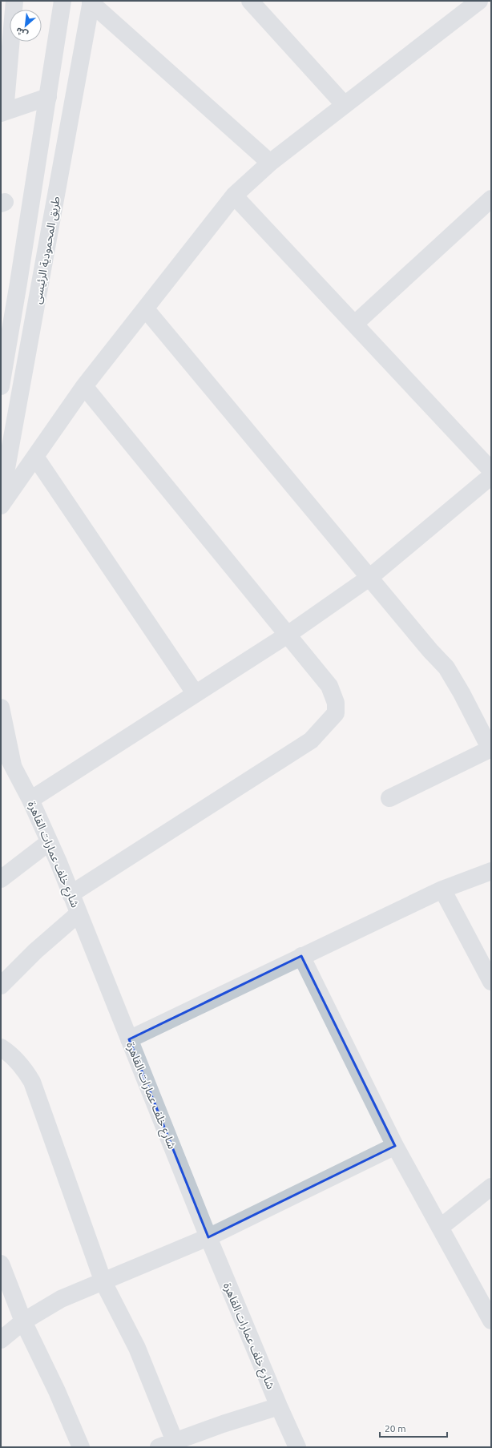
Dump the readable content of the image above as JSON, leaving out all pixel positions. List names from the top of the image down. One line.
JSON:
{"streets":{"street":["طريق المحمودية الرئيسى","شارع خلف عمارات القاهرة"]},"scale_bar":"20 m","north":"bottom left"}
